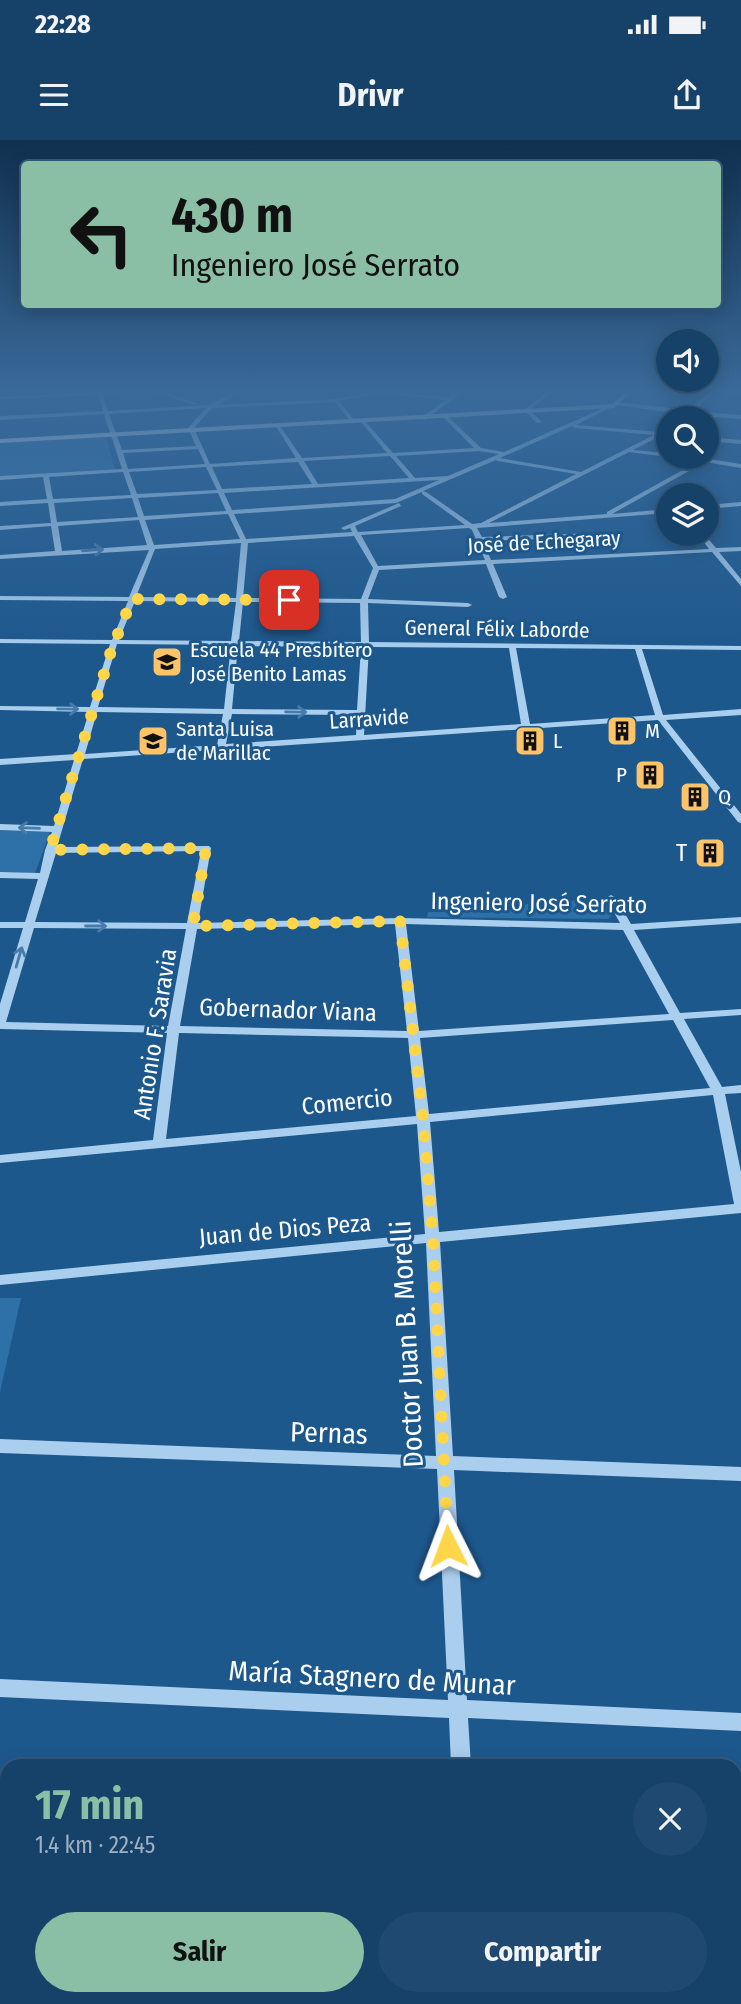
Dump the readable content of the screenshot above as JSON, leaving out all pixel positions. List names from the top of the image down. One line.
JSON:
{"streets":{"street":["José de Echegaray","General Félix Laborde","Larravide","Ingeniero José Serrato","Gobernador Viana","Antonio F. Saravia","Comercio","Juan de Dios Peza","Doctor Juan B. Morelli","Pernas","María Stagnero de Munar"]},"crossings":[["Ingeniero José Serrato","Antonio F. Saravia"],["Ingeniero José Serrato","Doctor Juan B. Morelli"],["Gobernador Viana","Antonio F. Saravia"],["Gobernador Viana","Doctor Juan B. Morelli"],["Antonio F. Saravia","Comercio"],["Comercio","Doctor Juan B. Morelli"],["Juan de Dios Peza","Doctor Juan B. Morelli"],["Doctor Juan B. Morelli","Pernas"],["Doctor Juan B. Morelli","María Stagnero de Munar"]],"places":{"school or university":["Escuela 44 Presbítero José Benito Lamas","Santa Luisa de Marillac"],"building":["M","L","P","Q","T"]},"page":{"status":"22:28","header":"Drivr","turn":["430 m","Ingeniero José Serrato"],"heading":["17 min","1.4 km · 22:45"],"buttons":["Salir","Compartir"]}}
